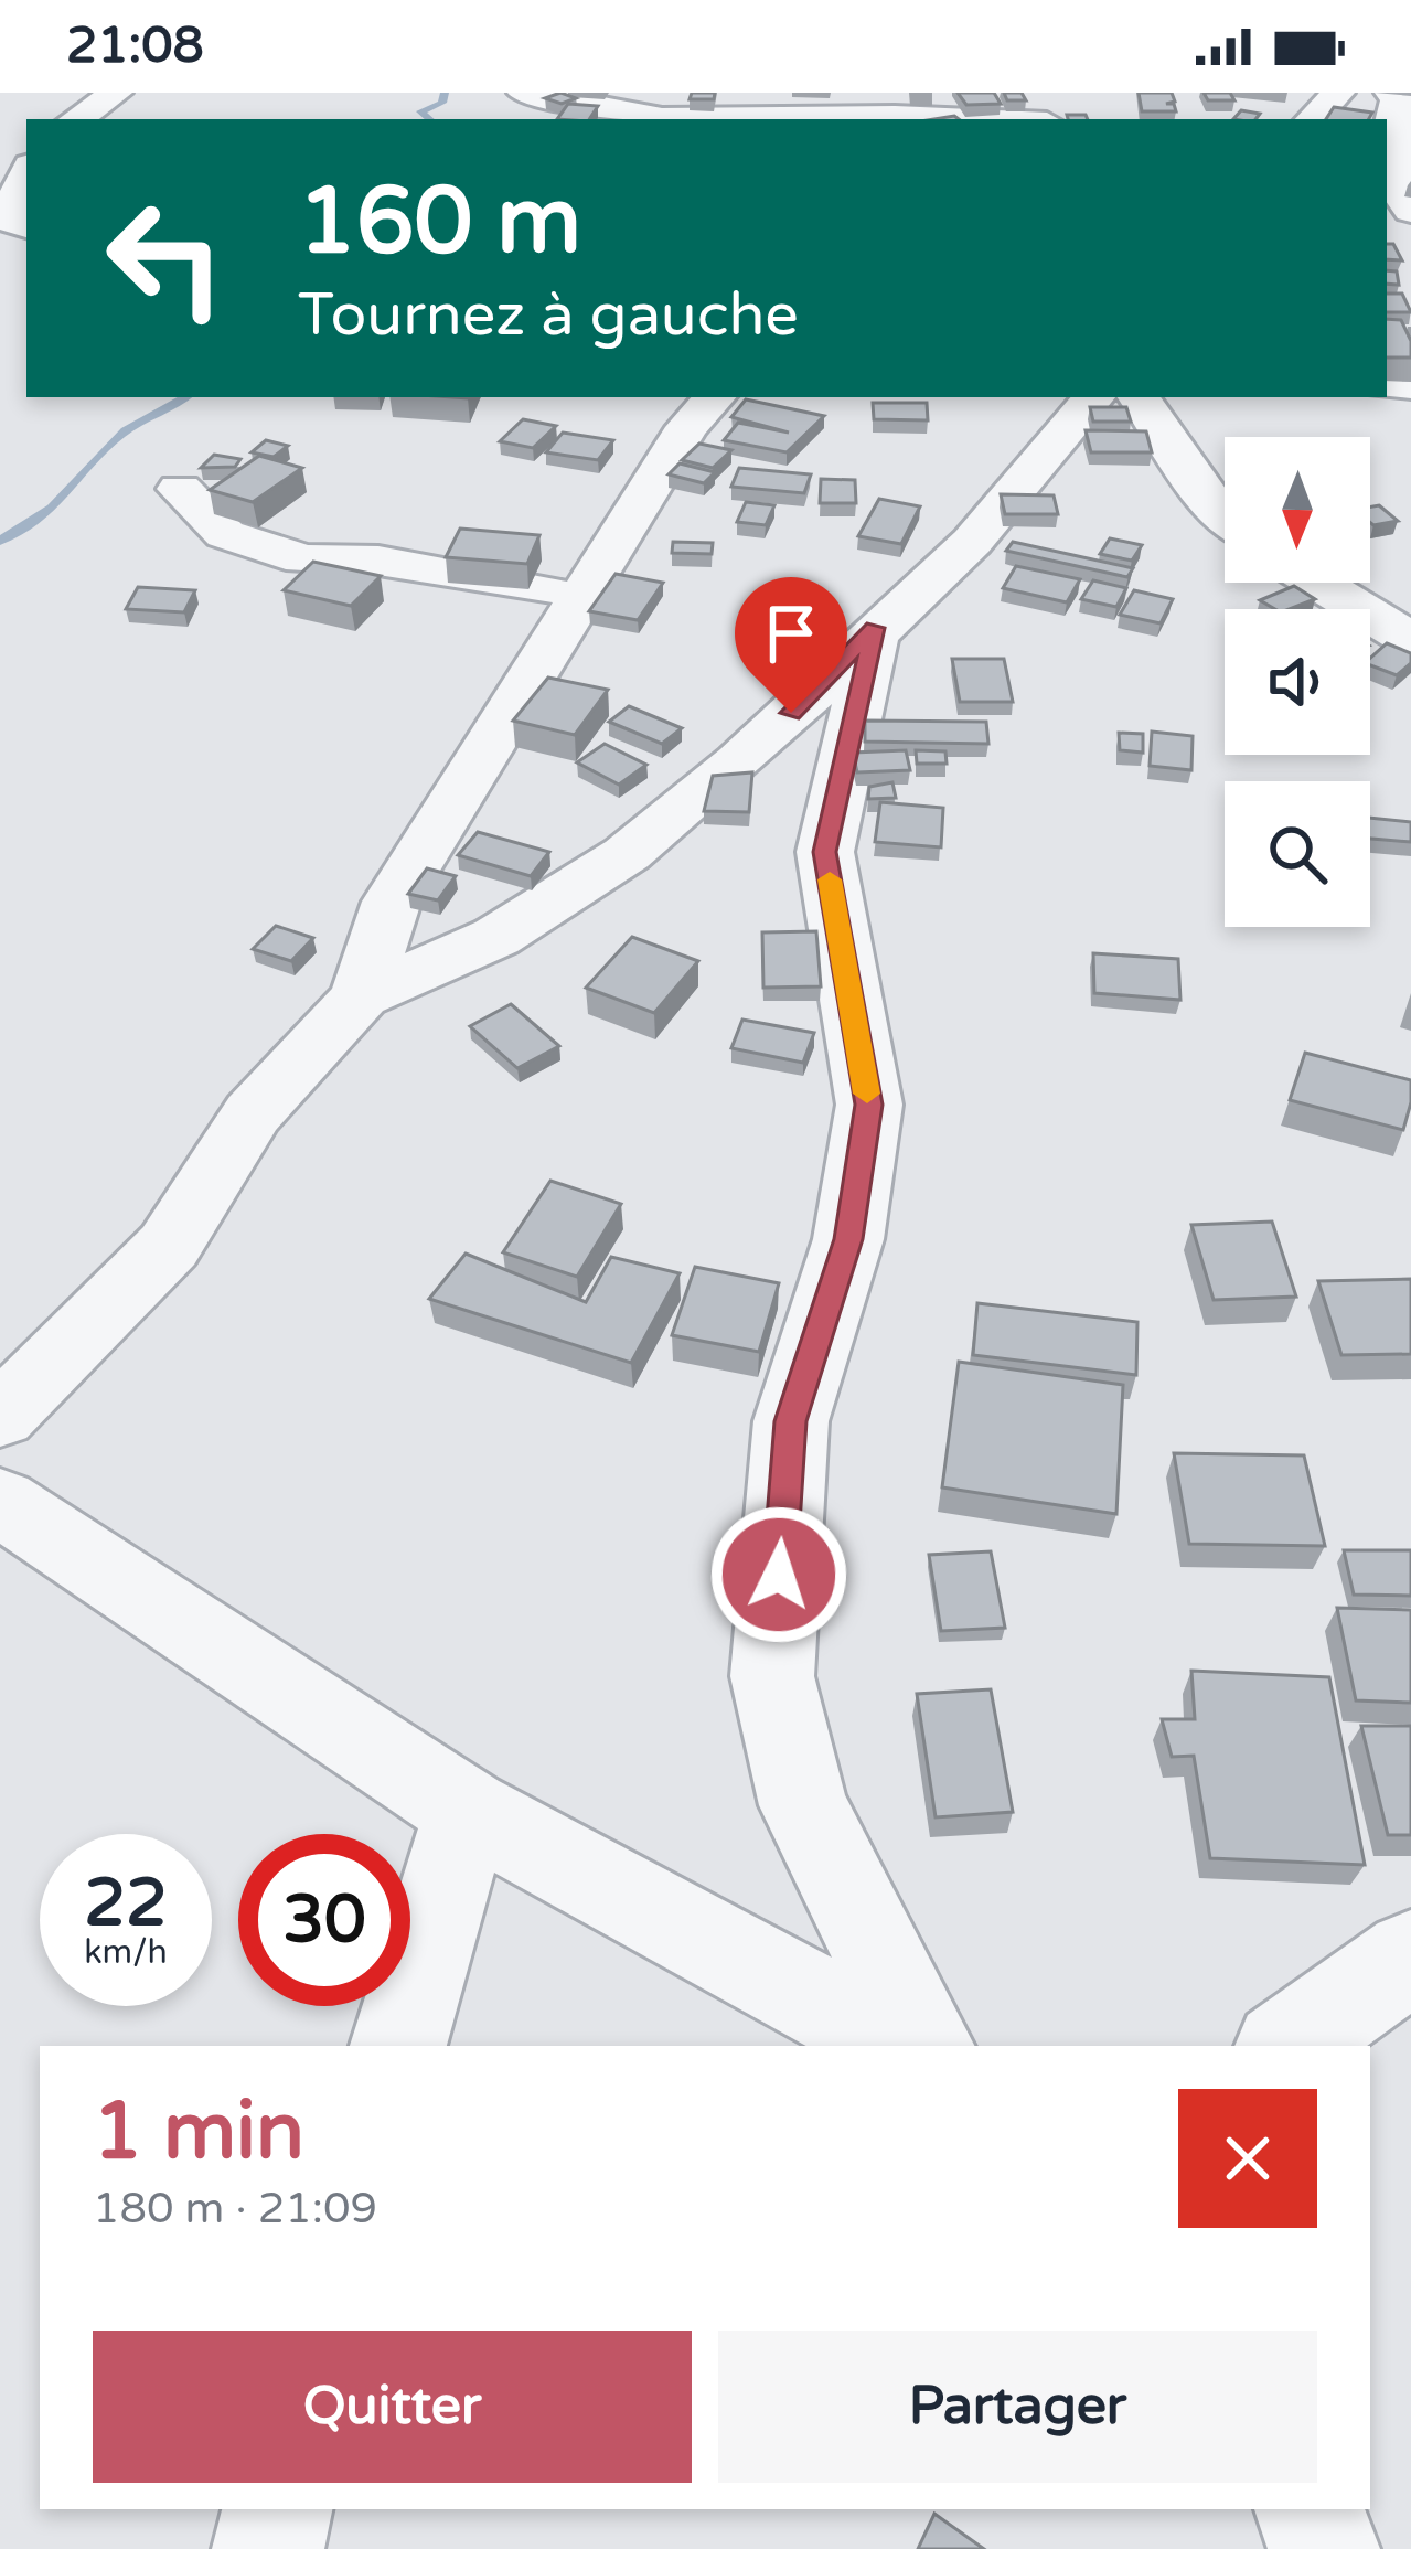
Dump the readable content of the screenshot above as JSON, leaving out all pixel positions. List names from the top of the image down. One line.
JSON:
{"north":"bottom","page":{"status":"21:08","turn":["160 m","Tournez à gauche"],"speed":"22 km/h","limit":"30","heading":["1 min","180 m · 21:09"],"buttons":["Quitter","Partager"]}}
